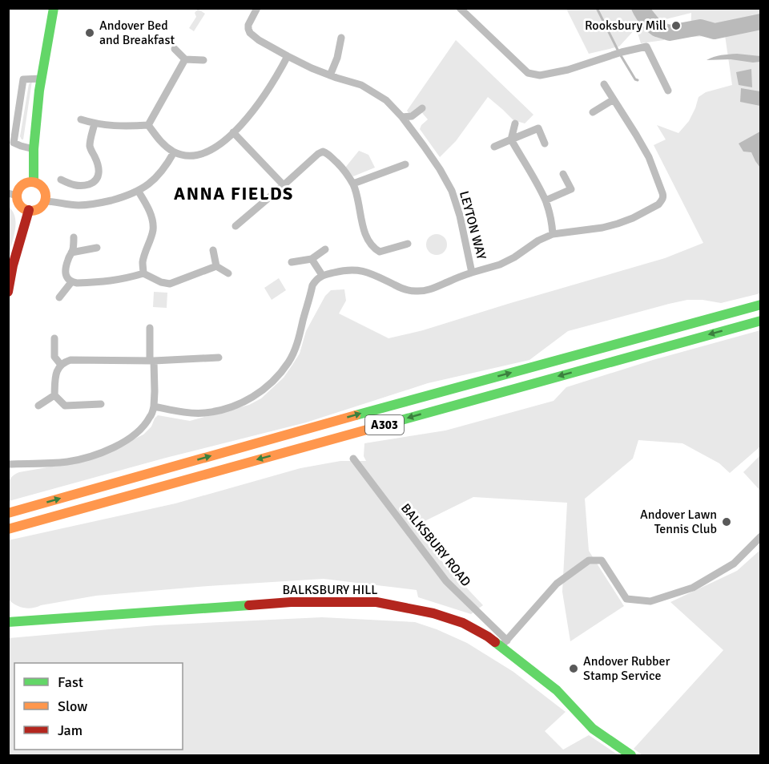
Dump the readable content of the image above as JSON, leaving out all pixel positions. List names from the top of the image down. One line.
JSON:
{"streets":{"main road":["A303","BALKSBURY HILL"],"street":["LEYTON WAY","BALKSBURY ROAD"]},"crossings":[["BALKSBURY ROAD","BALKSBURY HILL"]],"districts":["ANNA FIELDS"],"places":["Rooksbury Mill","Andover Bed and Breakfast","Andover Lawn Tennis Club","Andover Rubber Stamp Service"],"legend":["Fast","Slow","Jam"]}
